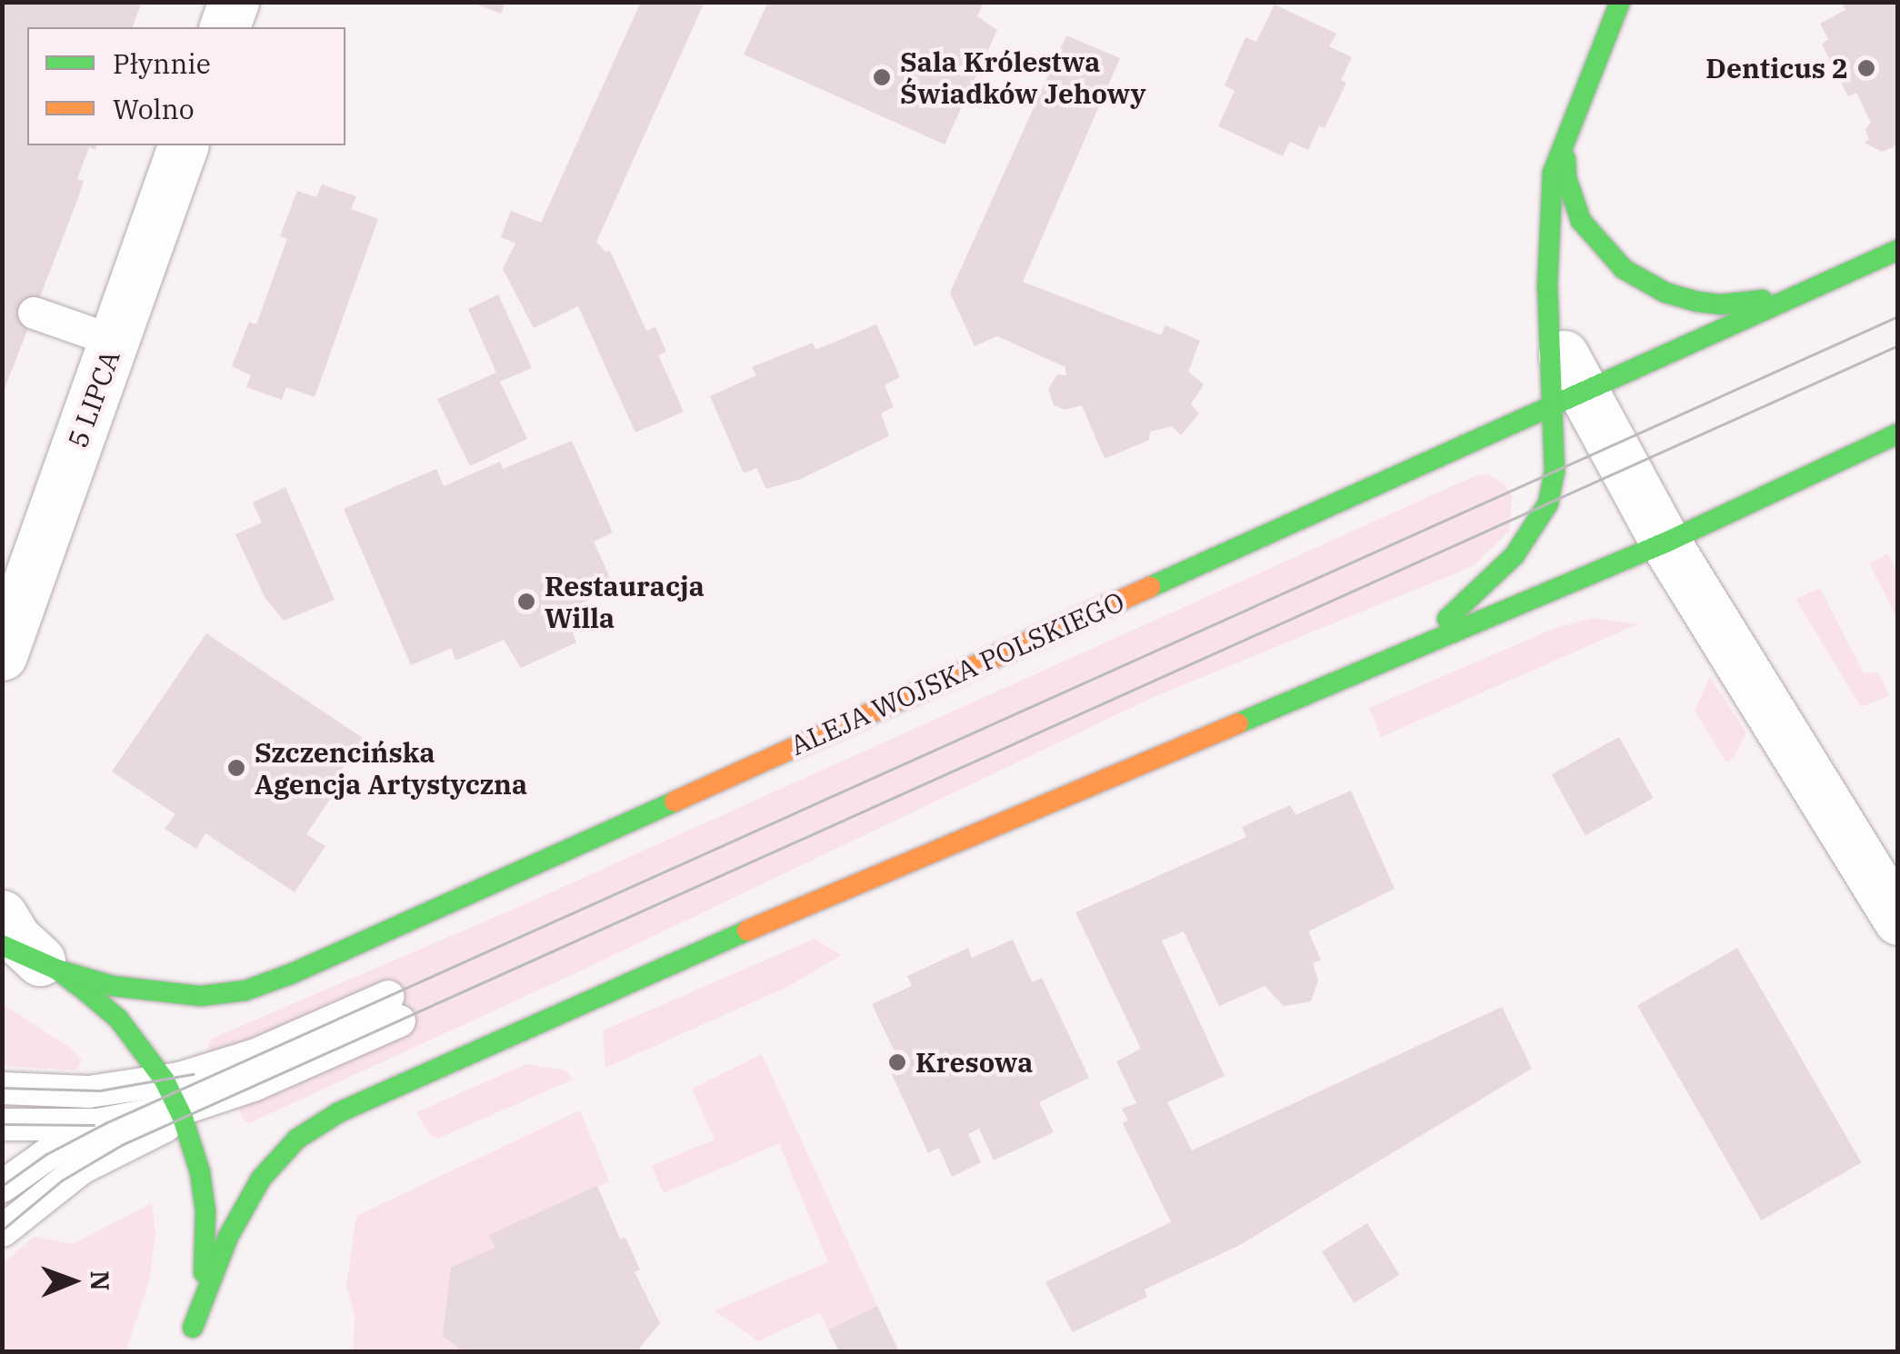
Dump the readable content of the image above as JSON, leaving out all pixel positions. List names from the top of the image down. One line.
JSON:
{"streets":{"main road":["ALEJA WOJSKA POLSKIEGO"],"street":["5 LIPCA"]},"places":["Denticus 2","Sala Królestwa Świadków Jehowy","Restauracja Willa","Szczencińska Agencja Artystyczna","Kresowa"],"legend":["Płynnie","Wolno"],"north":"right"}
